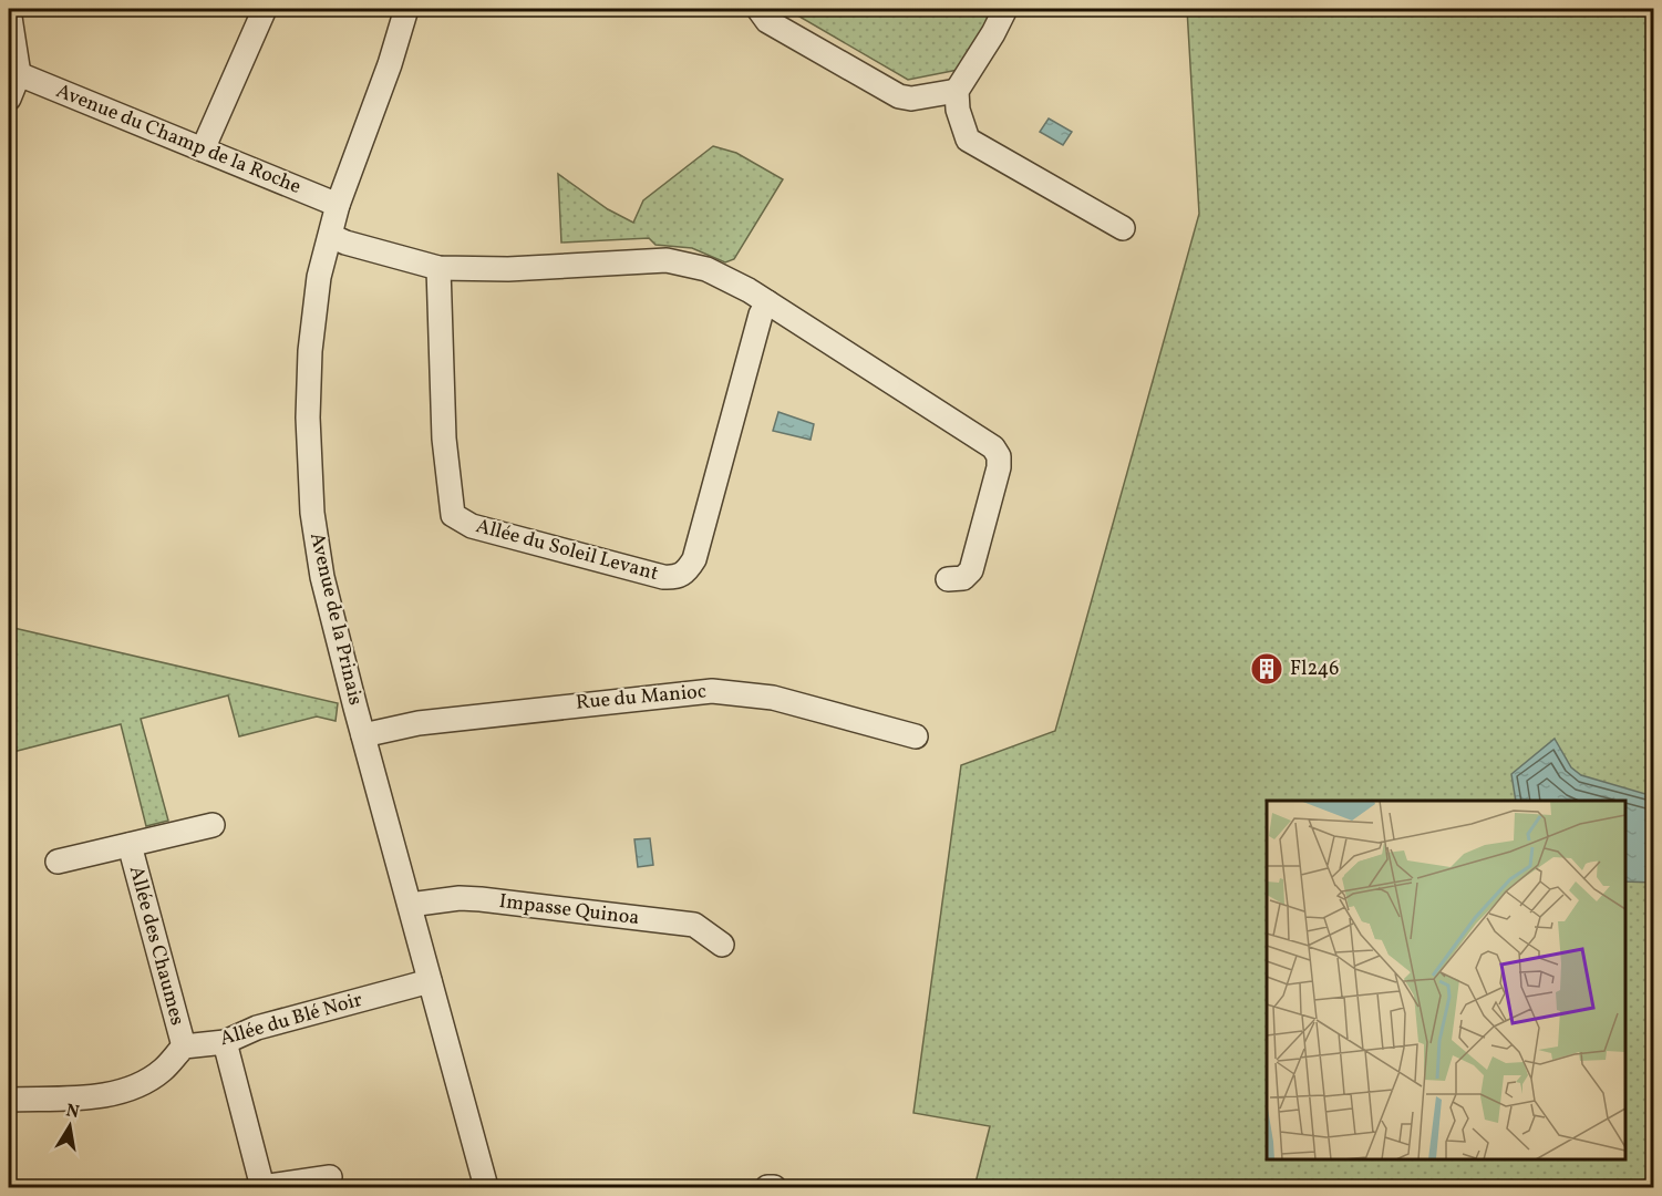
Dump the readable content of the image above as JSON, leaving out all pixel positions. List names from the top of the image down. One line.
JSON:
{"streets":{"street":["Avenue du Champ de la Roche","Allée du Soleil Levant","Avenue de la Prinais","Rue du Manioc","Impasse Quinoa","Allée des Chaumes","Allée du Blé Noir"]},"crossings":[["Avenue du Champ de la Roche","Avenue de la Prinais"],["Avenue de la Prinais","Rue du Manioc"],["Avenue de la Prinais","Impasse Quinoa"],["Avenue de la Prinais","Allée du Blé Noir"],["Allée des Chaumes","Allée du Blé Noir"]],"places":{"building":["Fl246"]},"north":"top"}
